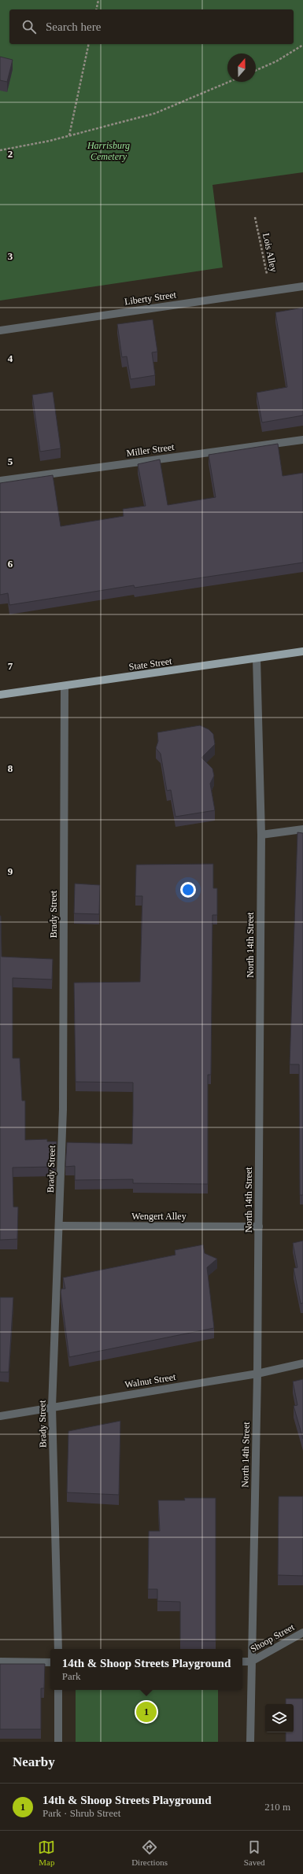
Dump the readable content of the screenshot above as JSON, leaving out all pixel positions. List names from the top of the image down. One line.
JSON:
{"streets":{"main road":["State Street"],"street":["Liberty Street","Miller Street","Brady Street","North 14th Street","Wengert Alley","Walnut Street","Shoop Street"],"path":["Lois Alley"]},"crossings":[["Lois Alley","Liberty Street"],["State Street","Brady Street"],["State Street","North 14th Street"],["Brady Street","Wengert Alley"],["Brady Street","Walnut Street"],["North 14th Street","Wengert Alley"],["North 14th Street","Walnut Street"],["North 14th Street","Shoop Street"]],"parks":["Harrisburg Cemetery"],"north":"top","page":{"search":"Search here","popup":["14th & Shoop Streets Playground","Park"],"pins":"1","heading":"Nearby","list":[{"mark":"1","name":"14th & Shoop Streets Playground","note":"Park · Shrub Street","value":"210 m"}],"nav":["Map","Directions","Saved"]},"grid":{"rows":["2","3","4","5","6","7","8","9"]}}
